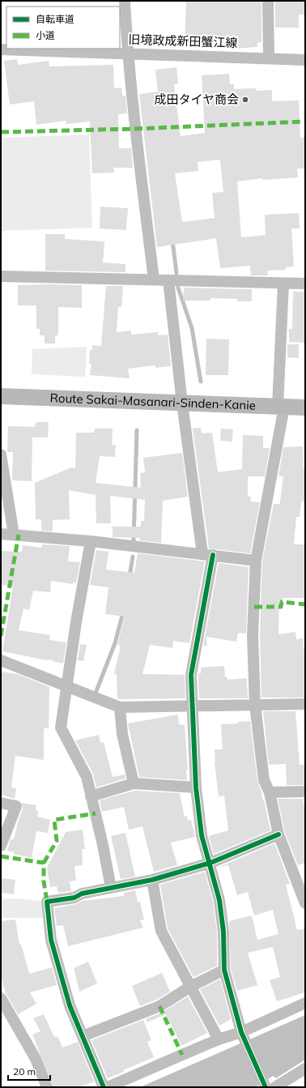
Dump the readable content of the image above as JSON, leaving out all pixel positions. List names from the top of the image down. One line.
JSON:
{"streets":{"main road":["Route Sakai-Masanari-Sinden-Kanie"],"street":["旧境政成新田蟹江線"]},"places":["成田タイヤ商会"],"legend":["自転車道","小道"],"scale_bar":"20 m"}
